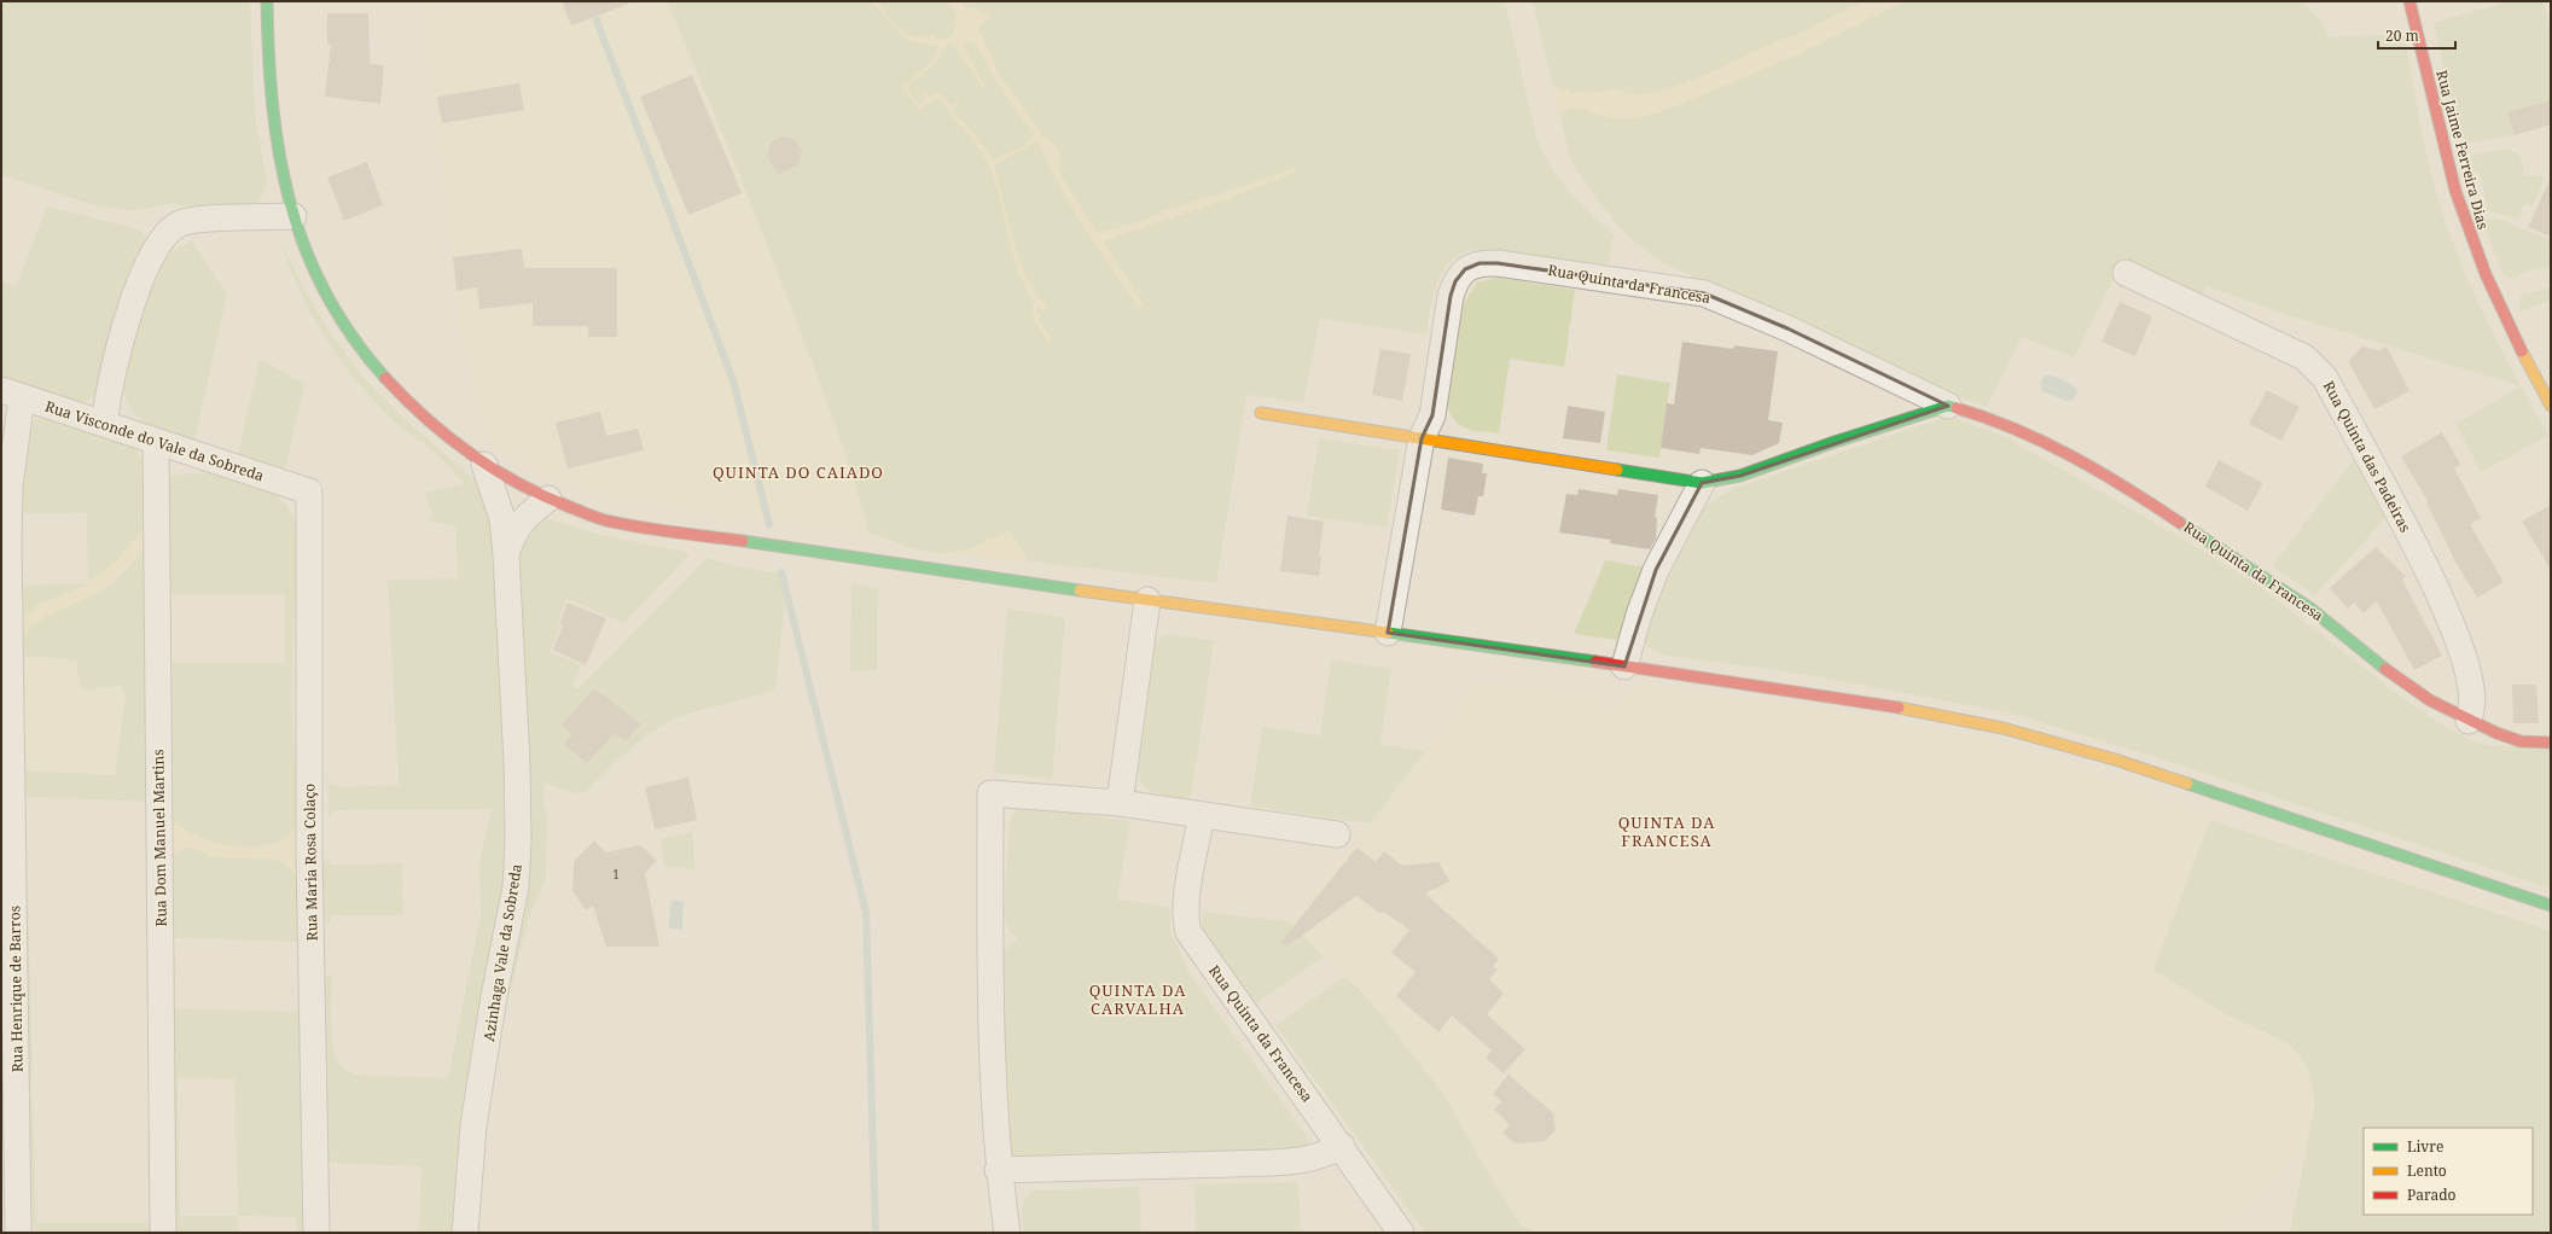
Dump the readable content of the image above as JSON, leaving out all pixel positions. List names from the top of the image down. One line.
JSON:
{"streets":{"main road":["Rua Jaime Ferreira Dias","Rua Quinta da Francesa"],"street":["Rua Visconde do Vale da Sobreda","Rua Quinta das Padeiras","Rua Dom Manuel Martins","Rua Maria Rosa Colaço","Azinhaga Vale da Sobreda","Rua Henrique de Barros"]},"crossings":[["Rua Quinta da Francesa","Rua Quinta das Padeiras"],["Rua Visconde do Vale da Sobreda","Rua Dom Manuel Martins"],["Rua Visconde do Vale da Sobreda","Rua Maria Rosa Colaço"],["Rua Visconde do Vale da Sobreda","Rua Henrique de Barros"]],"districts":["QUINTA DO CAIADO","QUINTA DA FRANCESA","QUINTA DA CARVALHA"],"house_numbers":["1"],"legend":["Livre","Lento","Parado"],"scale_bar":"20 m"}
